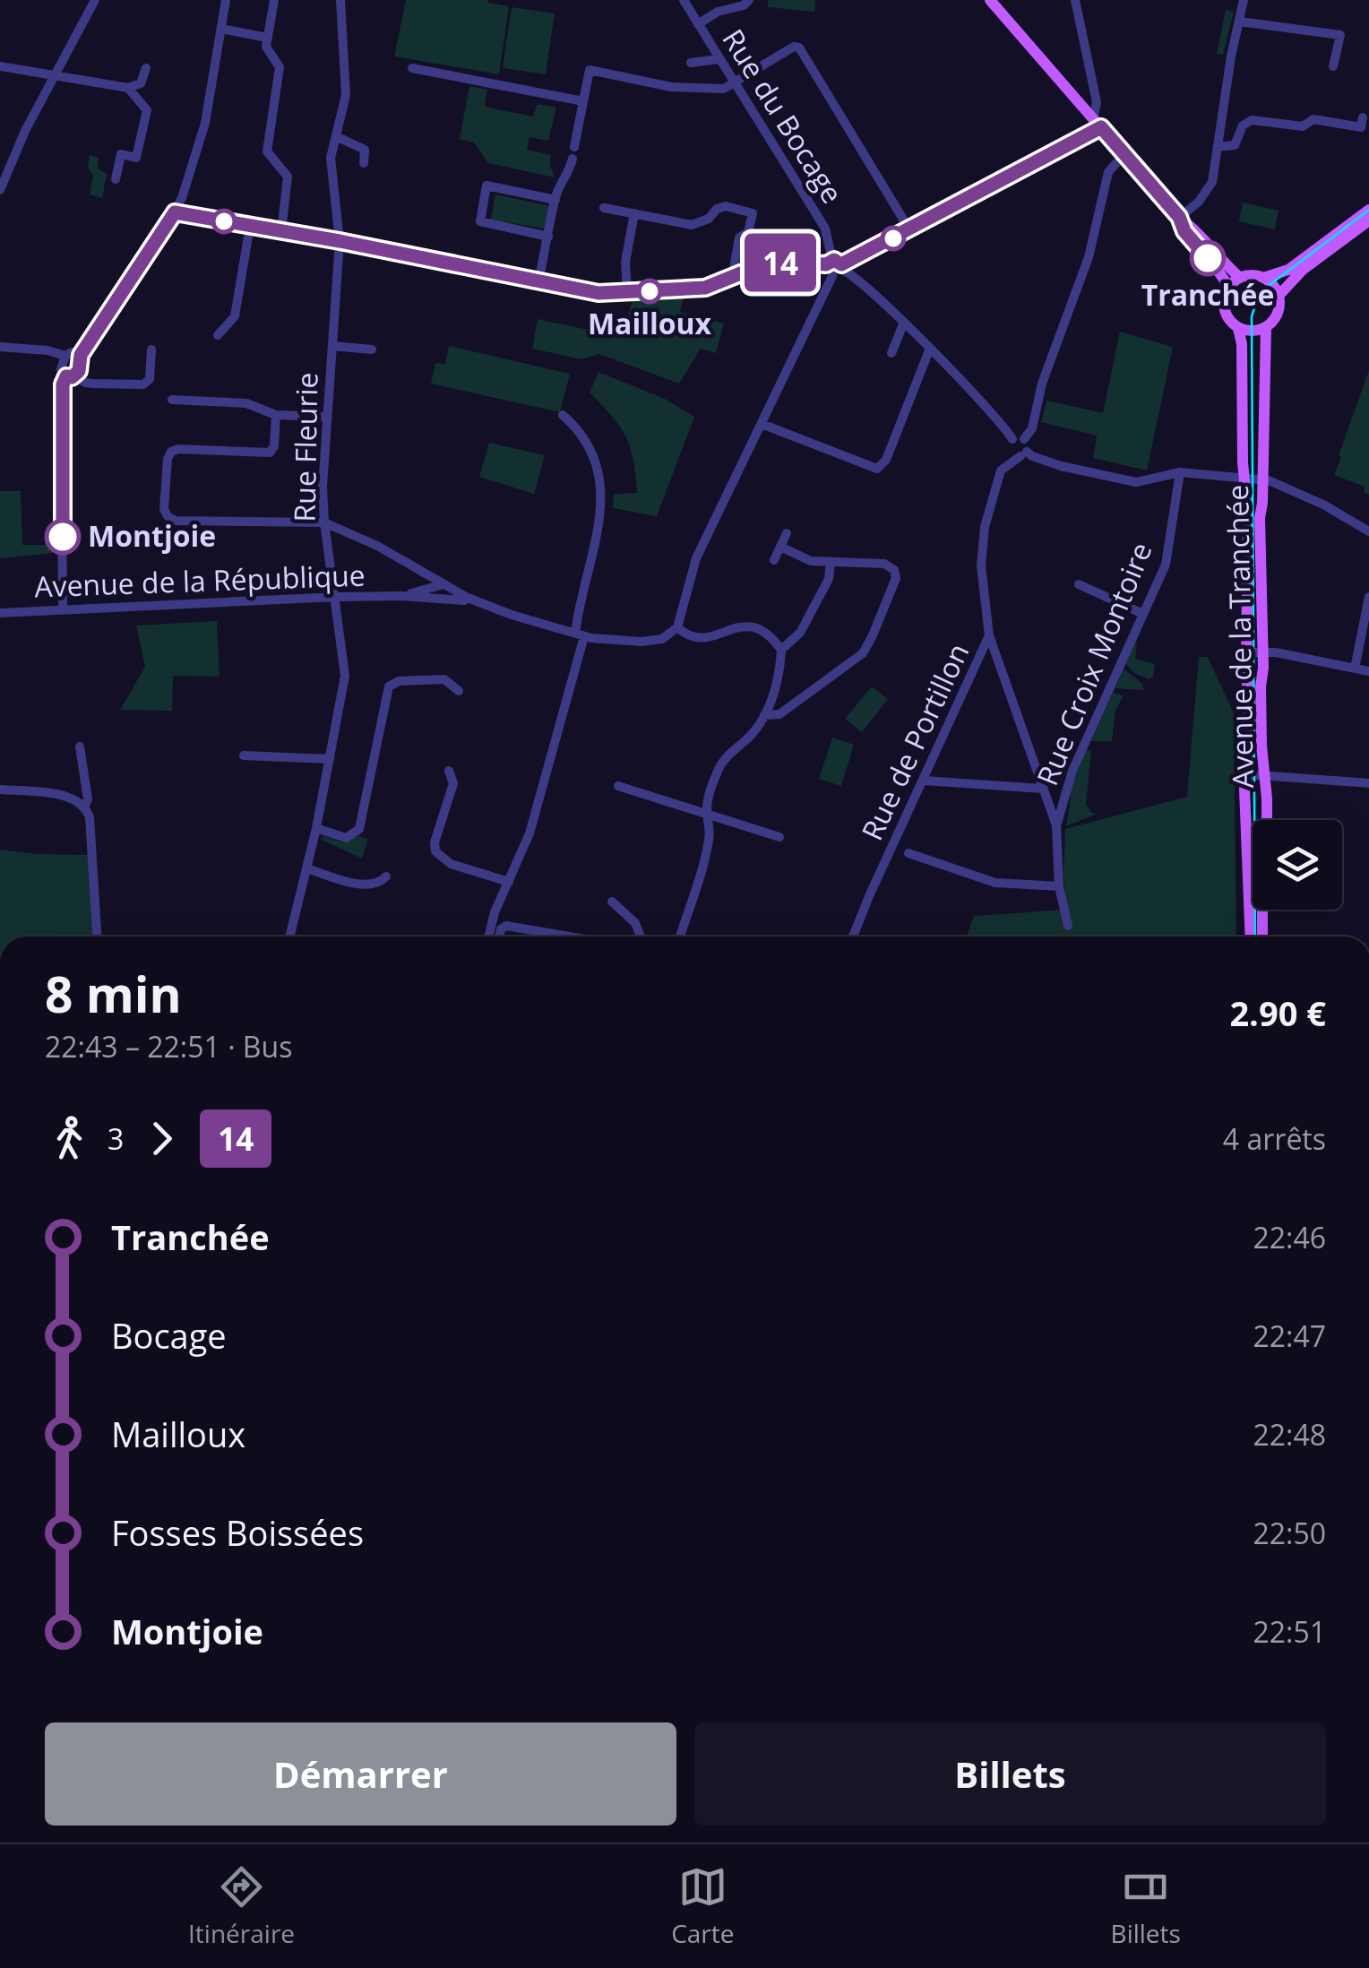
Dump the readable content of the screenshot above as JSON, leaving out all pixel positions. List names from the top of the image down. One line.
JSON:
{"streets":{"main road":["Avenue de la Tranchée"],"street":["Rue du Bocage","Rue Fleurie","Avenue de la République","Rue Croix Montoire","Rue de Portillon"]},"crossings":[["Rue Fleurie","Avenue de la République"]],"places":["Tranchée","Mailloux","Montjoie"],"lines":["bus line 14"],"page":{"on_map":"14","heading":["8 min","22:43 – 22:51 · Bus","2.90 €"],"legs":["3","14","4 arrêts"],"list":[{"name":"Tranchée","value":"22:46"},{"name":"Bocage","value":"22:47"},{"name":"Mailloux","value":"22:48"},{"name":"Fosses Boissées","value":"22:50"},{"name":"Montjoie","value":"22:51"}],"buttons":["Démarrer","Billets"],"tabs":["Itinéraire","Carte","Billets"]}}
